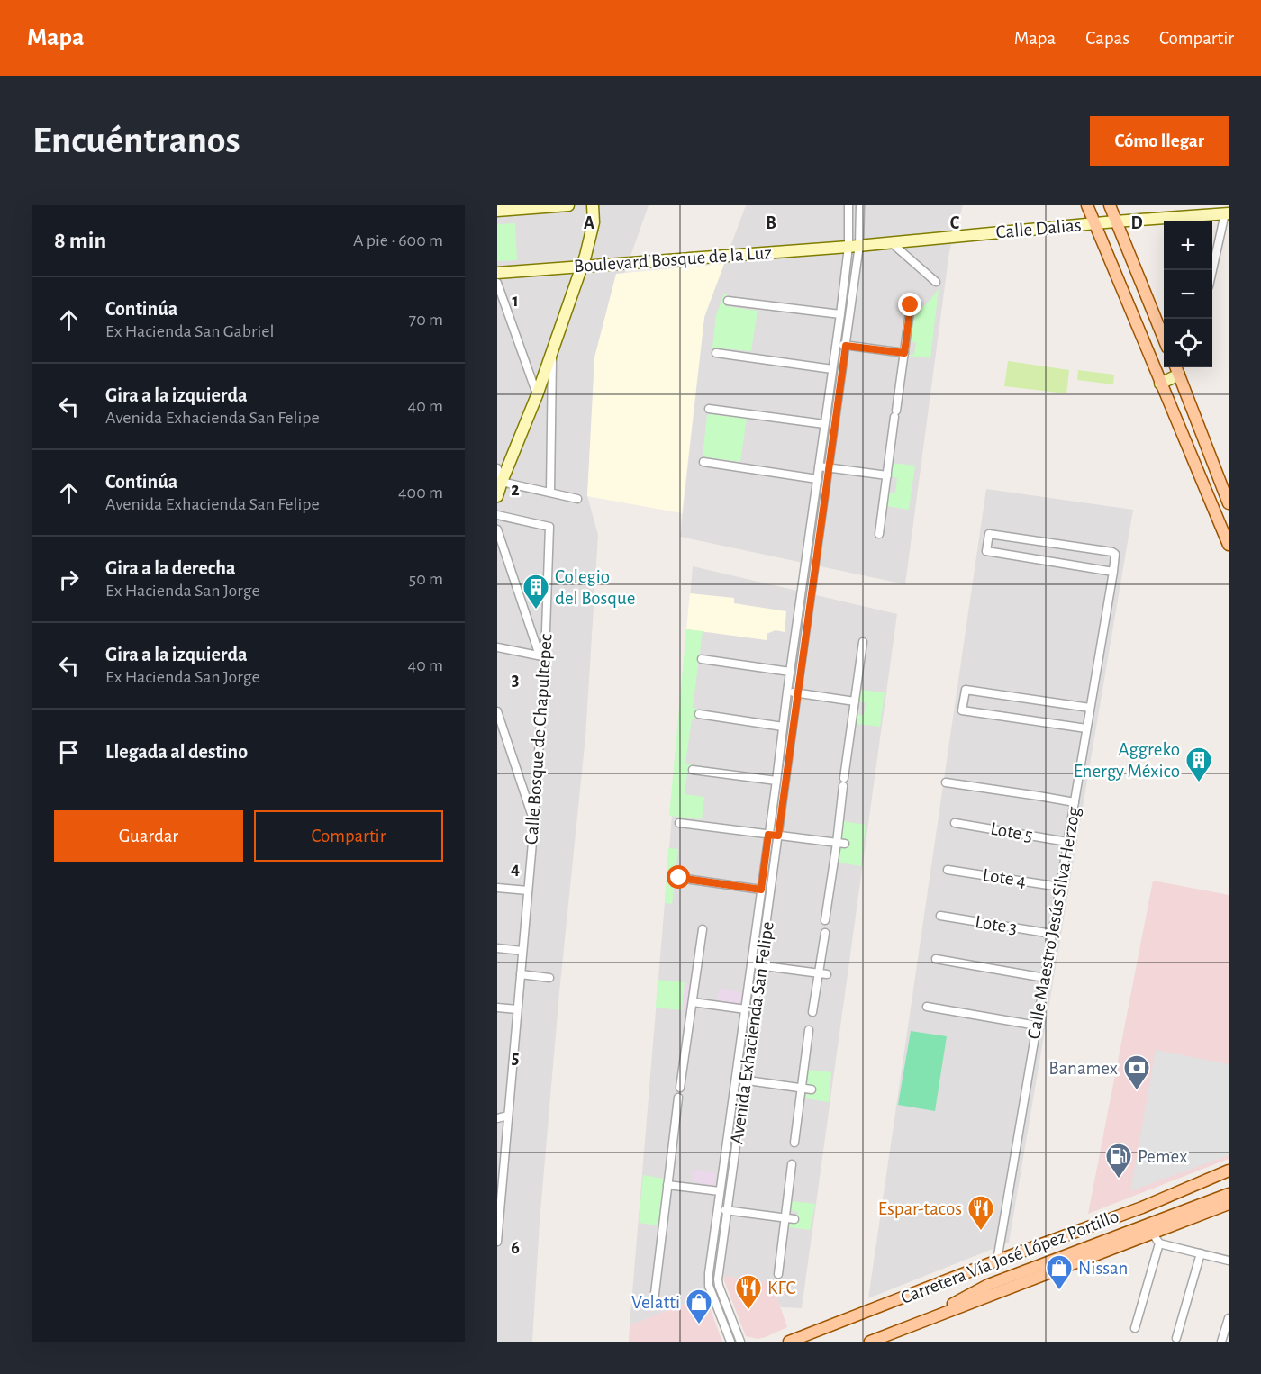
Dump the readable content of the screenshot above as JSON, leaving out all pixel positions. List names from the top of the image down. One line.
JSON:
{"streets":{"main road":["Calle Dalias","Boulevard Bosque de la Luz","Carretera Vía José López Portillo"],"street":["Calle Bosque de Chapultepec","Lote 5","Lote 4","Calle Maestro Jesús Silva Herzog","Lote 3","Avenida Exhacienda San Felipe"]},"crossings":[["Calle Dalias","Boulevard Bosque de la Luz"],["Calle Dalias","Avenida Exhacienda San Felipe"],["Boulevard Bosque de la Luz","Avenida Exhacienda San Felipe"],["Lote 5","Calle Maestro Jesús Silva Herzog"],["Lote 4","Calle Maestro Jesús Silva Herzog"],["Calle Maestro Jesús Silva Herzog","Lote 3"],["Calle Maestro Jesús Silva Herzog","Carretera Vía José López Portillo"]],"places":{"building":["Colegio del Bosque","Aggreko Energy México"],"bank":["Banamex"],"fuel station":["Pemex"],"restaurant":["Espar-tacos","KFC"],"shop":["Nissan","Velatti"]},"page":{"header":"Mapa","nav":["Mapa","Capas","Compartir"],"buttons":["Cómo llegar",["Guardar","Compartir"]],"title":"Encuéntranos","heading":["8 min","A pie · 600 m"],"map_buttons":["+","−"],"list":[["Continúa","Ex Hacienda San Gabriel","70 m"],["Gira a la izquierda","Avenida Exhacienda San Felipe","40 m"],["Continúa","Avenida Exhacienda San Felipe","400 m"],["Gira a la derecha","Ex Hacienda San Jorge","50 m"],["Gira a la izquierda","Ex Hacienda San Jorge","40 m"],"Llegada al destino"]},"grid":{"columns":["A","B","C","D"],"rows":["1","2","3","4","5","6"]}}
